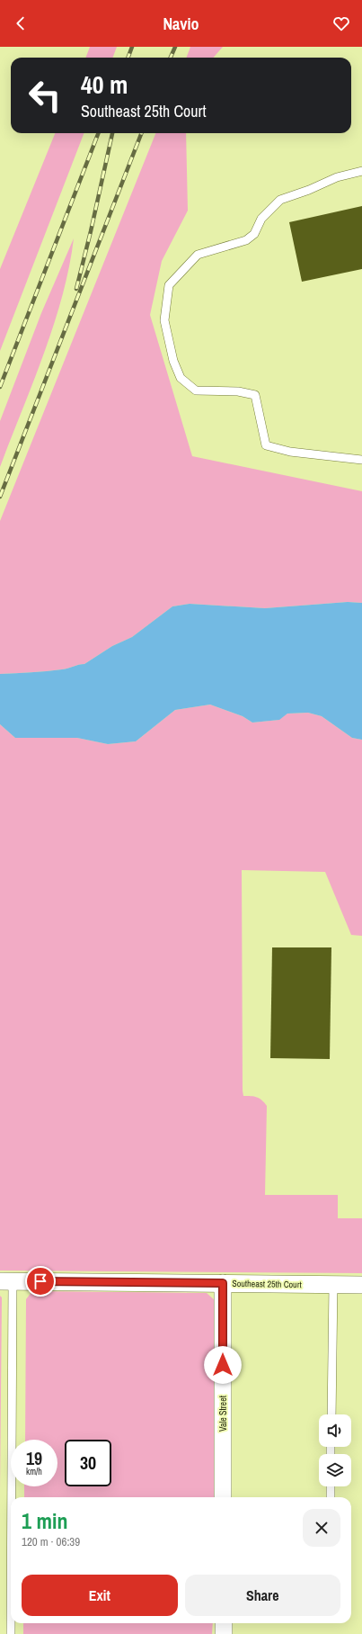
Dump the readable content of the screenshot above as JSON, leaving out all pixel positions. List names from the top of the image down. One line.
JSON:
{"streets":{"street":["Southeast 25th Court","Vale Street"]},"crossings":[["Southeast 25th Court","Vale Street"]],"page":{"header":"Navio","turn":["40 m","Southeast 25th Court"],"speed":"19 km/h","limit":"30","heading":["1 min","120 m · 06:39"],"buttons":["Exit","Share"]}}
